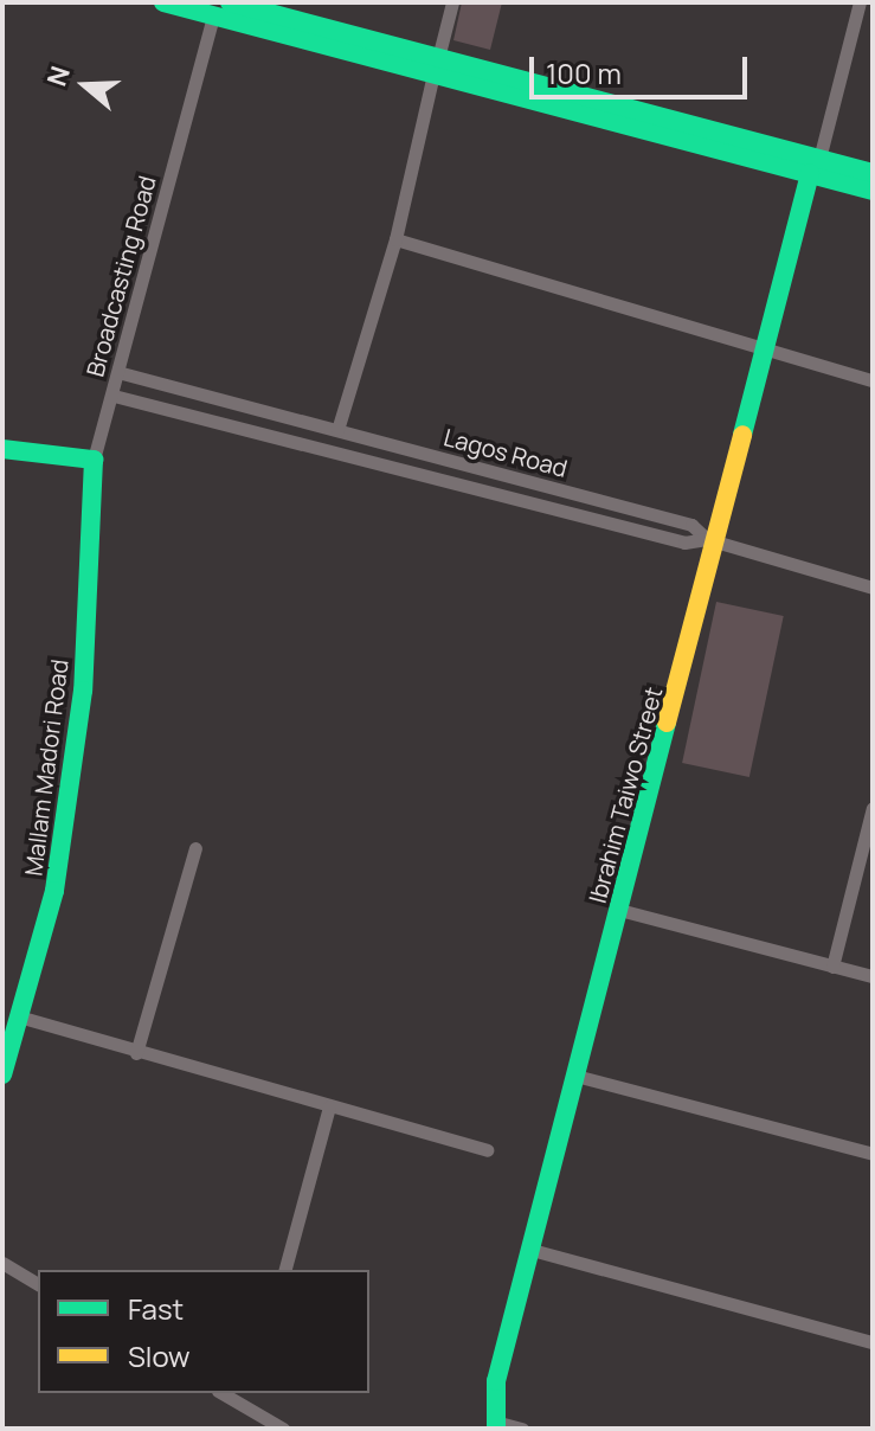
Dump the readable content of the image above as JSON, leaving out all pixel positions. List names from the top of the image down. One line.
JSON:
{"streets":{"street":["Broadcasting Road","Lagos Road","Mallam Madori Road","Ibrahim Taiwo Street"]},"crossings":[["Broadcasting Road","Lagos Road"],["Broadcasting Road","Mallam Madori Road"],["Lagos Road","Ibrahim Taiwo Street"]],"legend":["Fast","Slow"],"scale_bar":"100 m","north":"left"}
